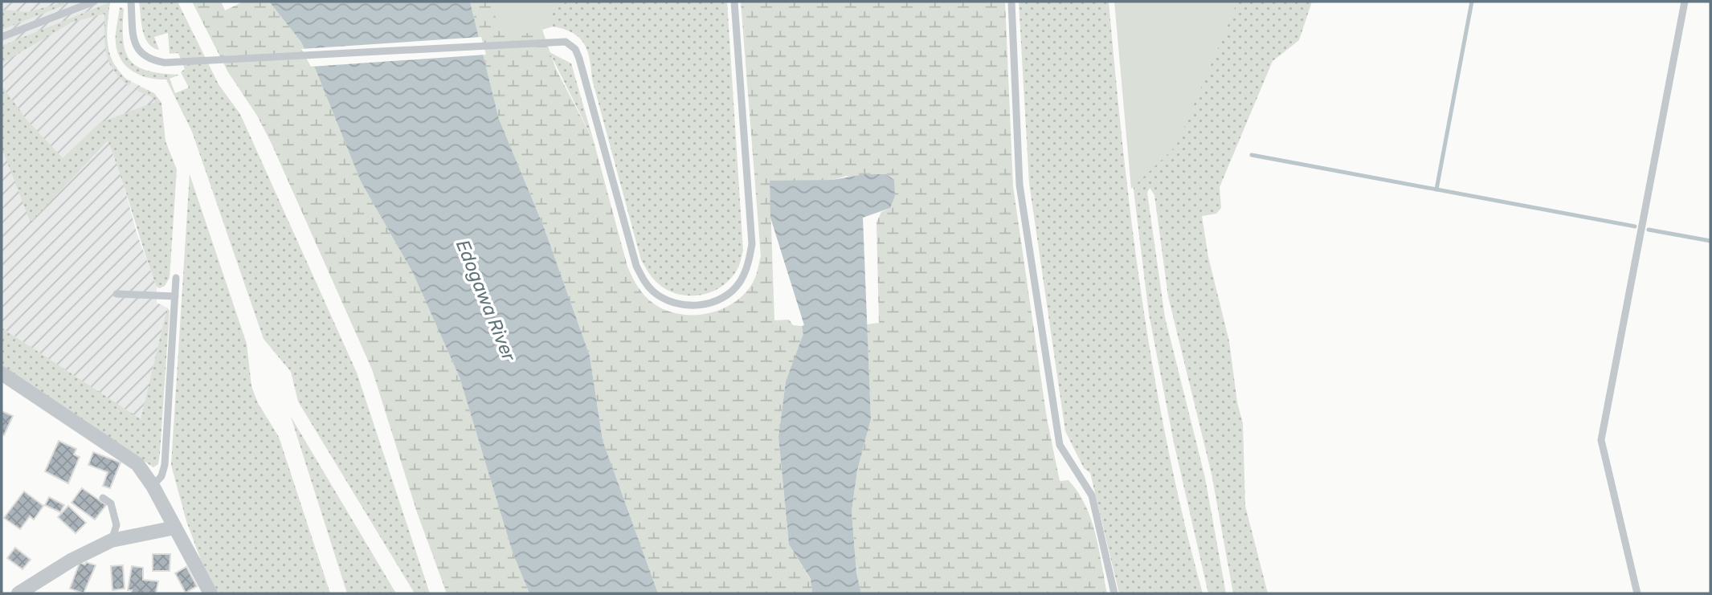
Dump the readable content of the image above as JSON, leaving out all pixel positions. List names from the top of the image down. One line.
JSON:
{"water":["Edogawa River"]}
